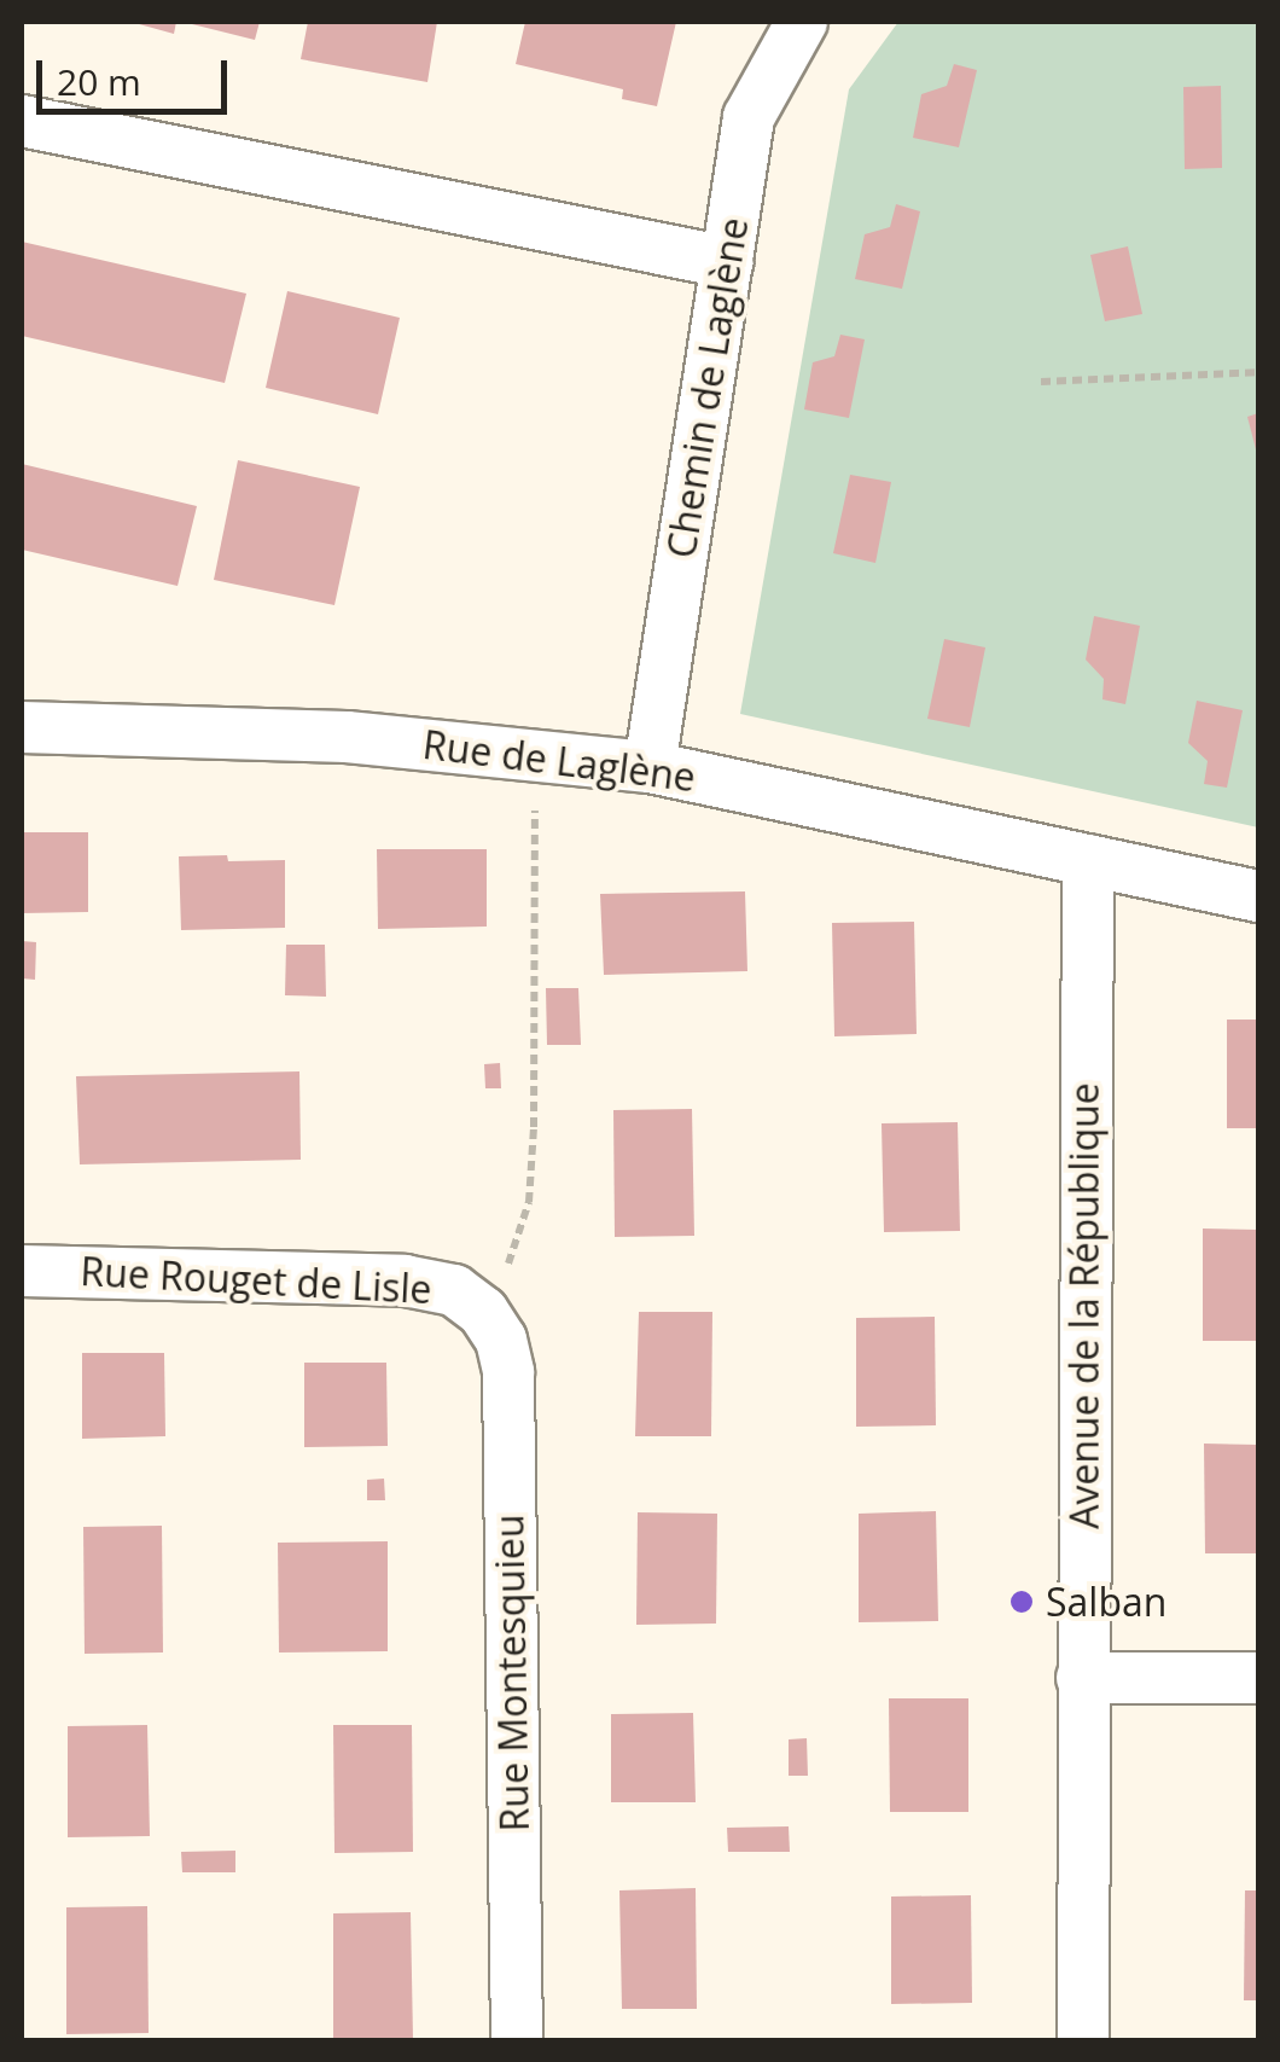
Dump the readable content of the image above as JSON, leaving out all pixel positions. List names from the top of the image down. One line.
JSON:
{"streets":{"street":["Chemin de Laglène","Rue de Laglène","Rue Rouget de Lisle","Avenue de la République","Rue Montesquieu"]},"crossings":[["Chemin de Laglène","Rue de Laglène"],["Rue de Laglène","Avenue de la République"],["Rue Rouget de Lisle","Rue Montesquieu"]],"places":["Salban"],"scale_bar":"20 m"}
